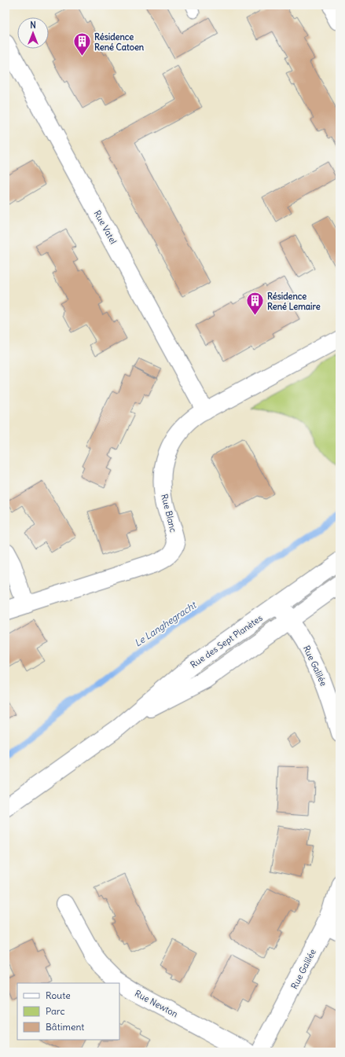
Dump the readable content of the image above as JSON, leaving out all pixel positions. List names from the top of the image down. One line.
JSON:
{"streets":{"street":["Rue Vatel","Rue Blanc","Rue des Sept Planètes","Rue Galilée","Rue Newton"]},"crossings":[["Rue Vatel","Rue Blanc"],["Rue des Sept Planètes","Rue Galilée"]],"water":["Le Langhegracht"],"places":{"building":["Résidence René Catoen","Résidence René Lemaire"]},"legend":["Route","Parc","Bâtiment"],"north":"top"}
